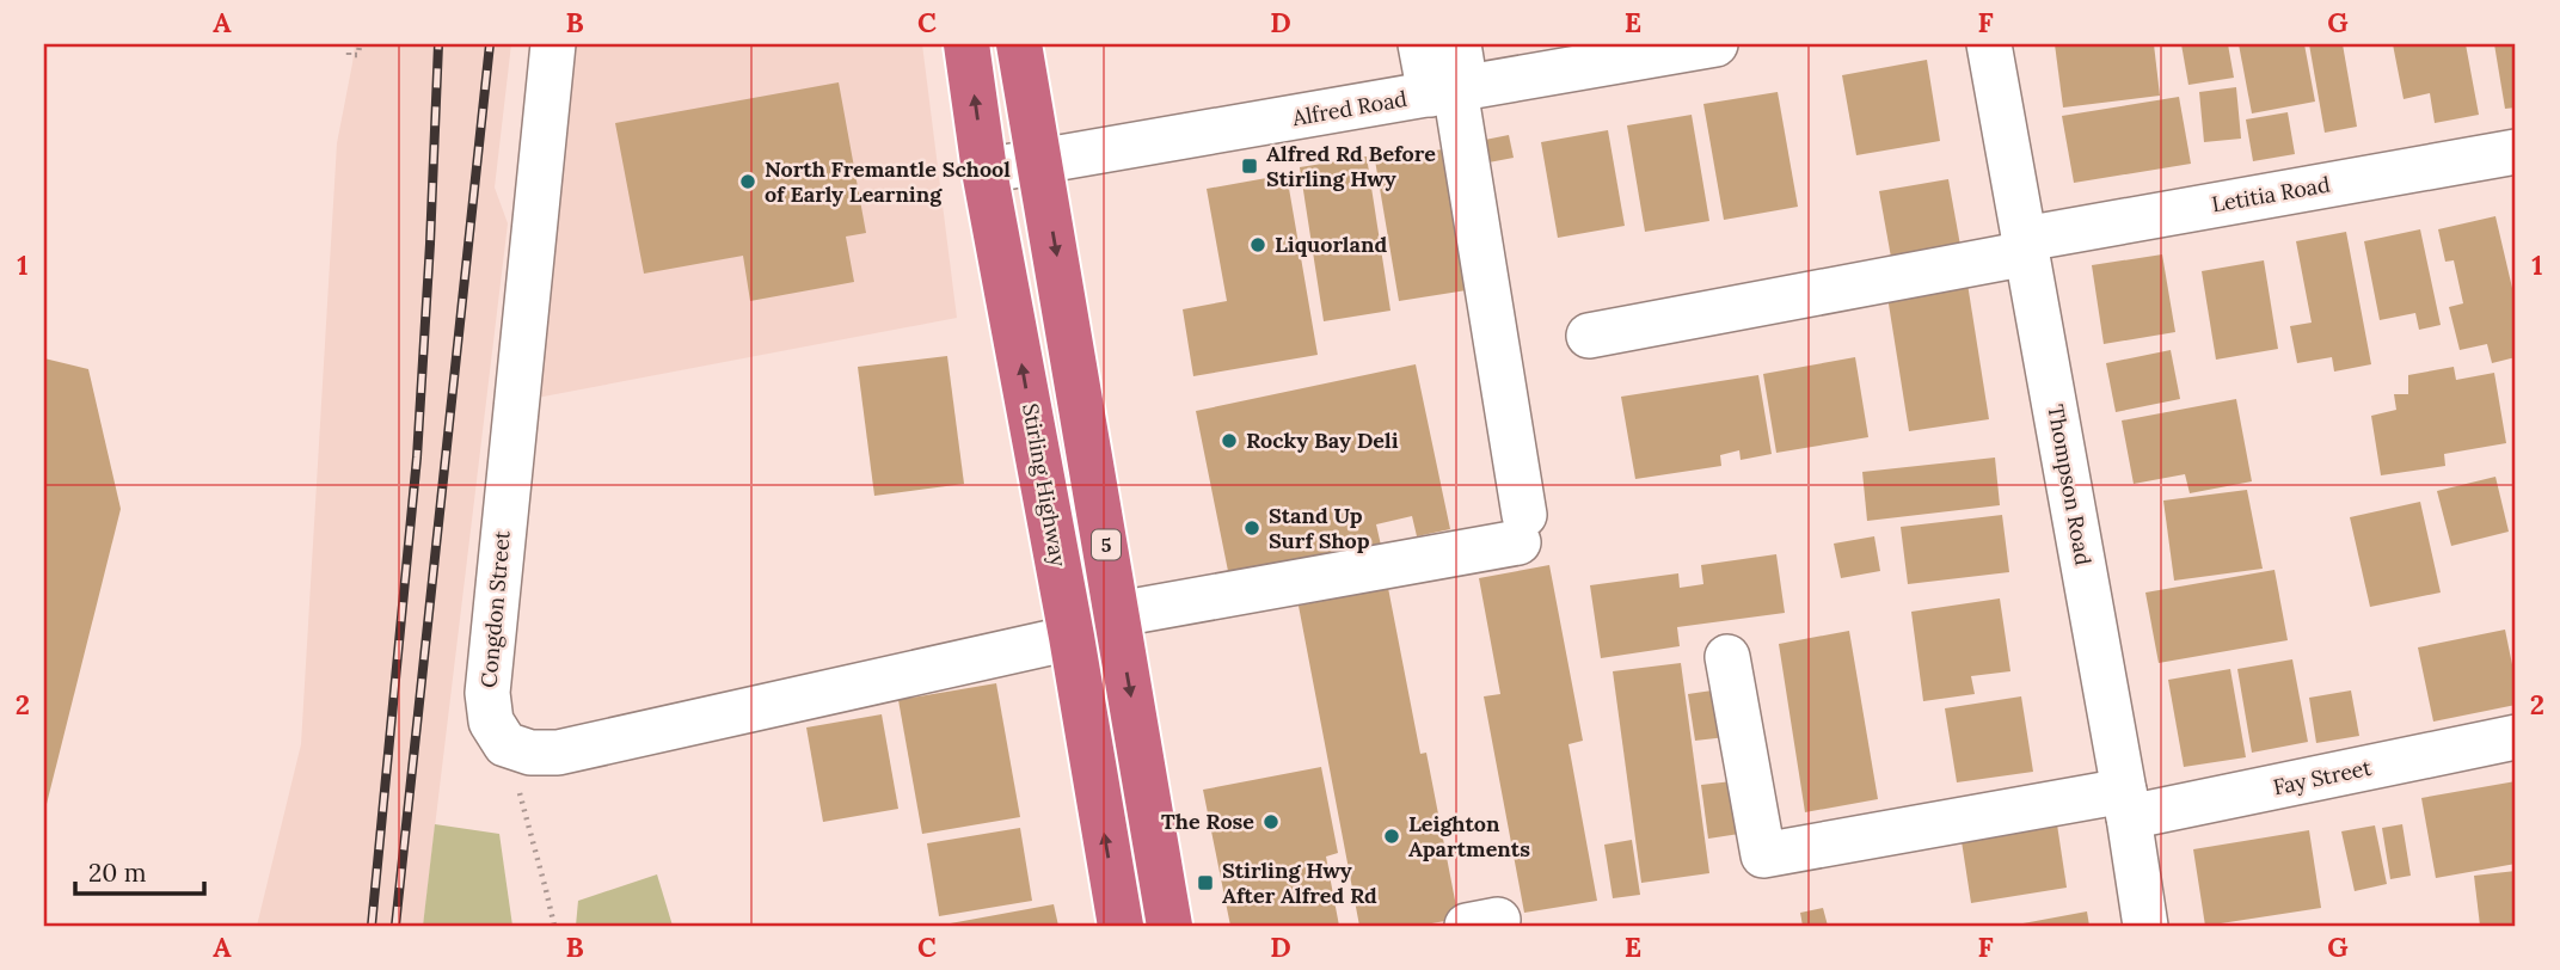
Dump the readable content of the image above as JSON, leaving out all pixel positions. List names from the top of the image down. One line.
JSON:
{"streets":{"highway":["Stirling Highway","5"],"street":["Alfred Road","Letitia Road","Thompson Road","Congdon Street","Fay Street"]},"crossings":[["Alfred Road","Stirling Highway"],["Alfred Road","5"],["Letitia Road","Thompson Road"],["Thompson Road","Fay Street"]],"places":{"transit":["Alfred Rd Before Stirling Hwy","Stirling Hwy After Alfred Rd"],"other":["North Fremantle School of Early Learning","Liquorland","Rocky Bay Deli","Stand Up Surf Shop","The Rose","Leighton Apartments"]},"scale_bar":"20 m","grid":{"columns":["A","B","C","D","E","F","G"],"rows":["1","2"]}}
